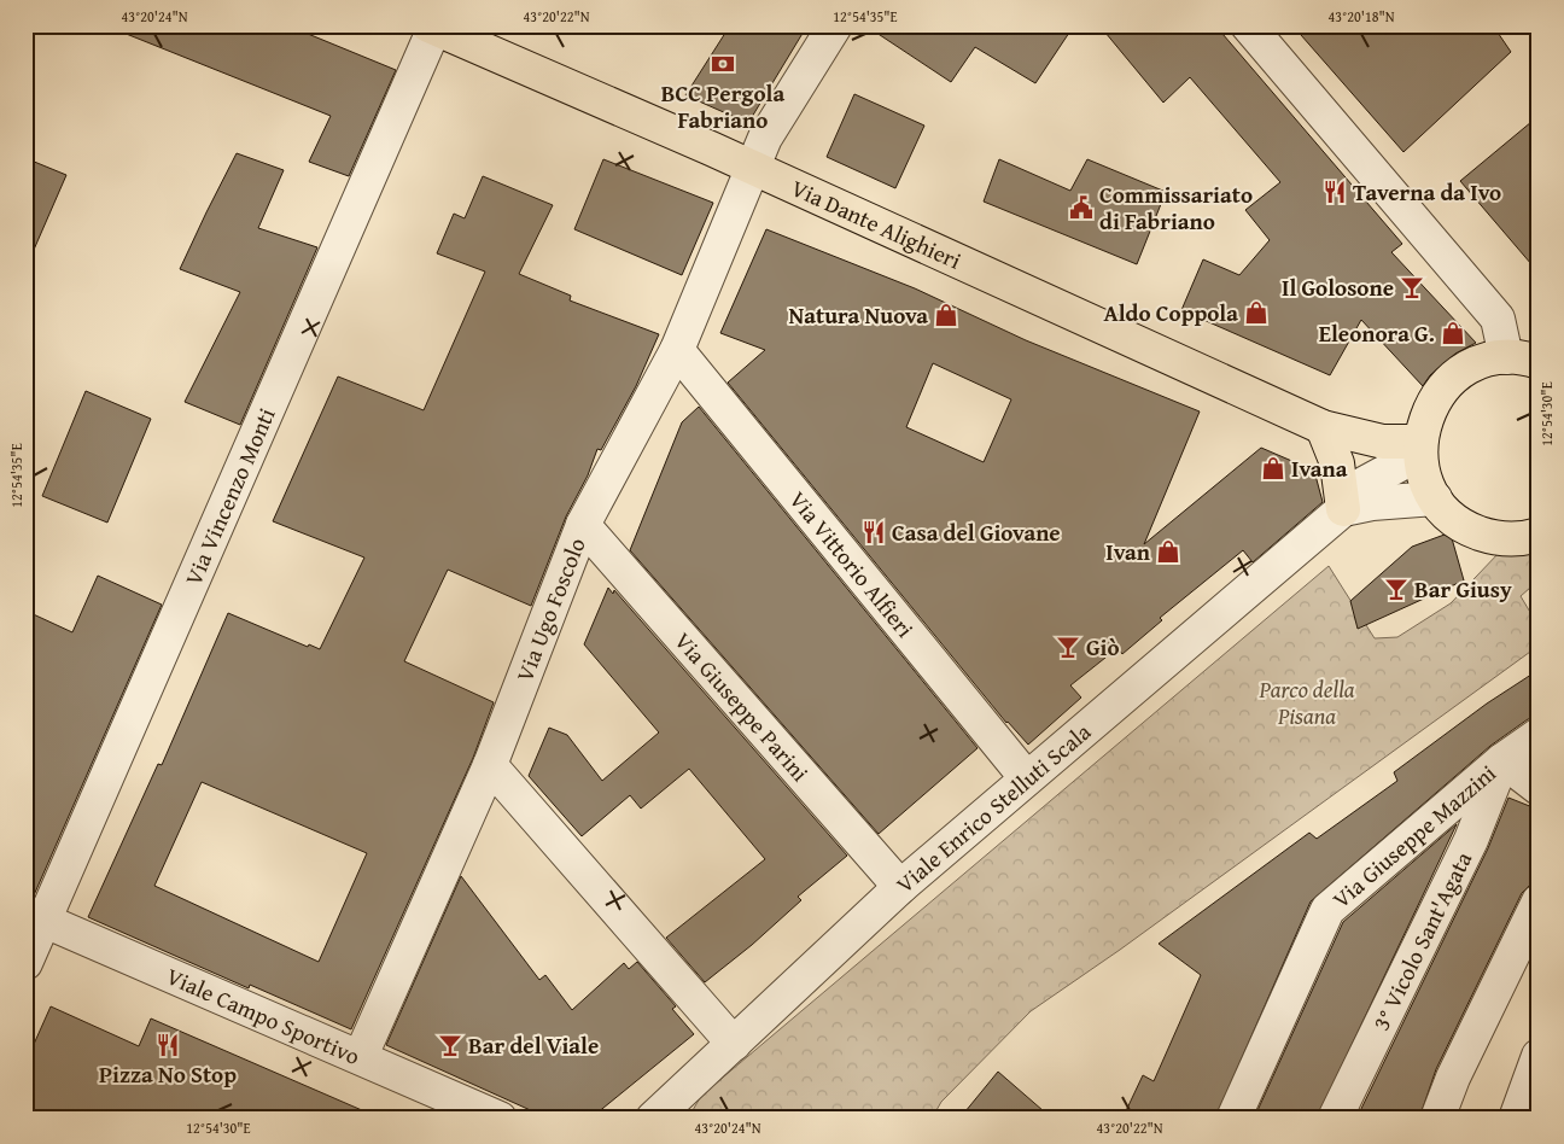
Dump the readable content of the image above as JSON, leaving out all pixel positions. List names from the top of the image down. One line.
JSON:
{"streets":{"main road":["Via Dante Alighieri"],"street":["Via Vincenzo Monti","Via Vittorio Alfieri","Via Ugo Foscolo","Via Giuseppe Parini","Viale Enrico Stelluti Scala","Via Giuseppe Mazzini","3° Vicolo Sant'Agata","Viale Campo Sportivo"]},"crossings":[["Via Dante Alighieri","Via Vincenzo Monti"],["Via Dante Alighieri","Via Ugo Foscolo"],["Via Dante Alighieri","Viale Enrico Stelluti Scala"],["Via Vincenzo Monti","Viale Campo Sportivo"],["Via Vittorio Alfieri","Via Ugo Foscolo"],["Via Vittorio Alfieri","Viale Enrico Stelluti Scala"],["Via Ugo Foscolo","Via Giuseppe Parini"],["Via Ugo Foscolo","Viale Campo Sportivo"],["Via Giuseppe Parini","Viale Enrico Stelluti Scala"],["Via Giuseppe Mazzini","3° Vicolo Sant'Agata"]],"parks":["Parco della Pisana"],"places":{"bank":["BCC Pergola Fabriano"],"restaurant":["Taverna da Ivo","Casa del Giovane","Pizza No Stop"],"public building":["Commissariato di Fabriano"],"bar":["Il Golosone","Bar Giusy","Giò","Bar del Viale"],"shop":["Aldo Coppola","Natura Nuova","Eleonora G.","Ivana","Ivan"]},"coordinates":["43°20'24\"N","43°20'22\"N","12°54'35\"E","43°20'18\"N","12°54'30\"E"]}
